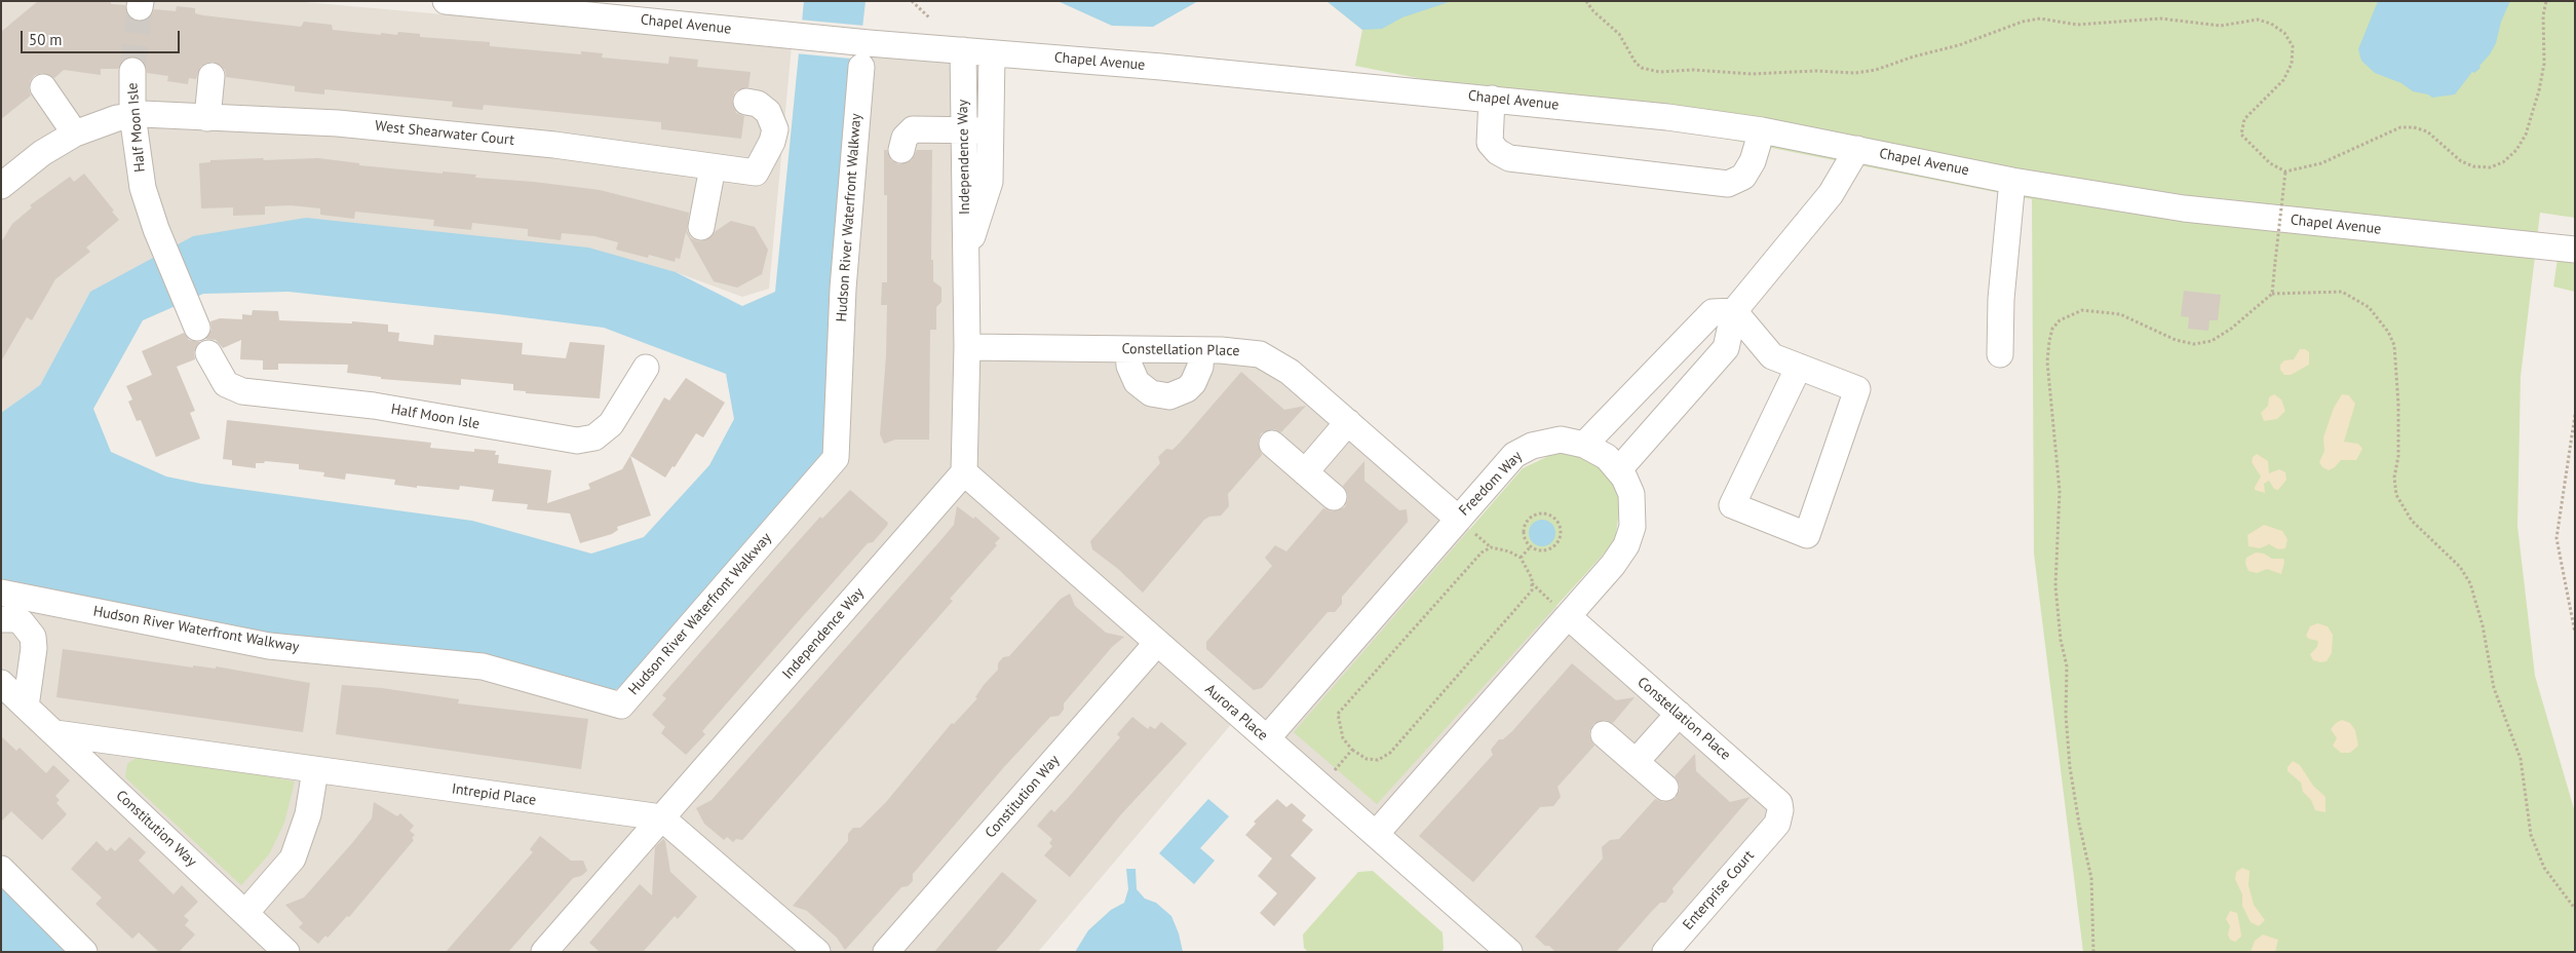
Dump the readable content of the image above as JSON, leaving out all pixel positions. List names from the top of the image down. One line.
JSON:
{"streets":{"street":["Chapel Avenue","Half Moon Isle","West Shearwater Court","Independence Way","Hudson River Waterfront Walkway","Constellation Place","Freedom Way","Aurora Place","Intrepid Place","Constitution Way","Enterprise Court"]},"crossings":[["Chapel Avenue","Independence Way"],["Chapel Avenue","Hudson River Waterfront Walkway"],["Half Moon Isle","West Shearwater Court"],["Independence Way","Constellation Place"],["Independence Way","Aurora Place"],["Independence Way","Intrepid Place"],["Constellation Place","Freedom Way"],["Constellation Place","Enterprise Court"],["Freedom Way","Aurora Place"],["Aurora Place","Constitution Way"],["Intrepid Place","Constitution Way"]],"scale_bar":"50 m"}
